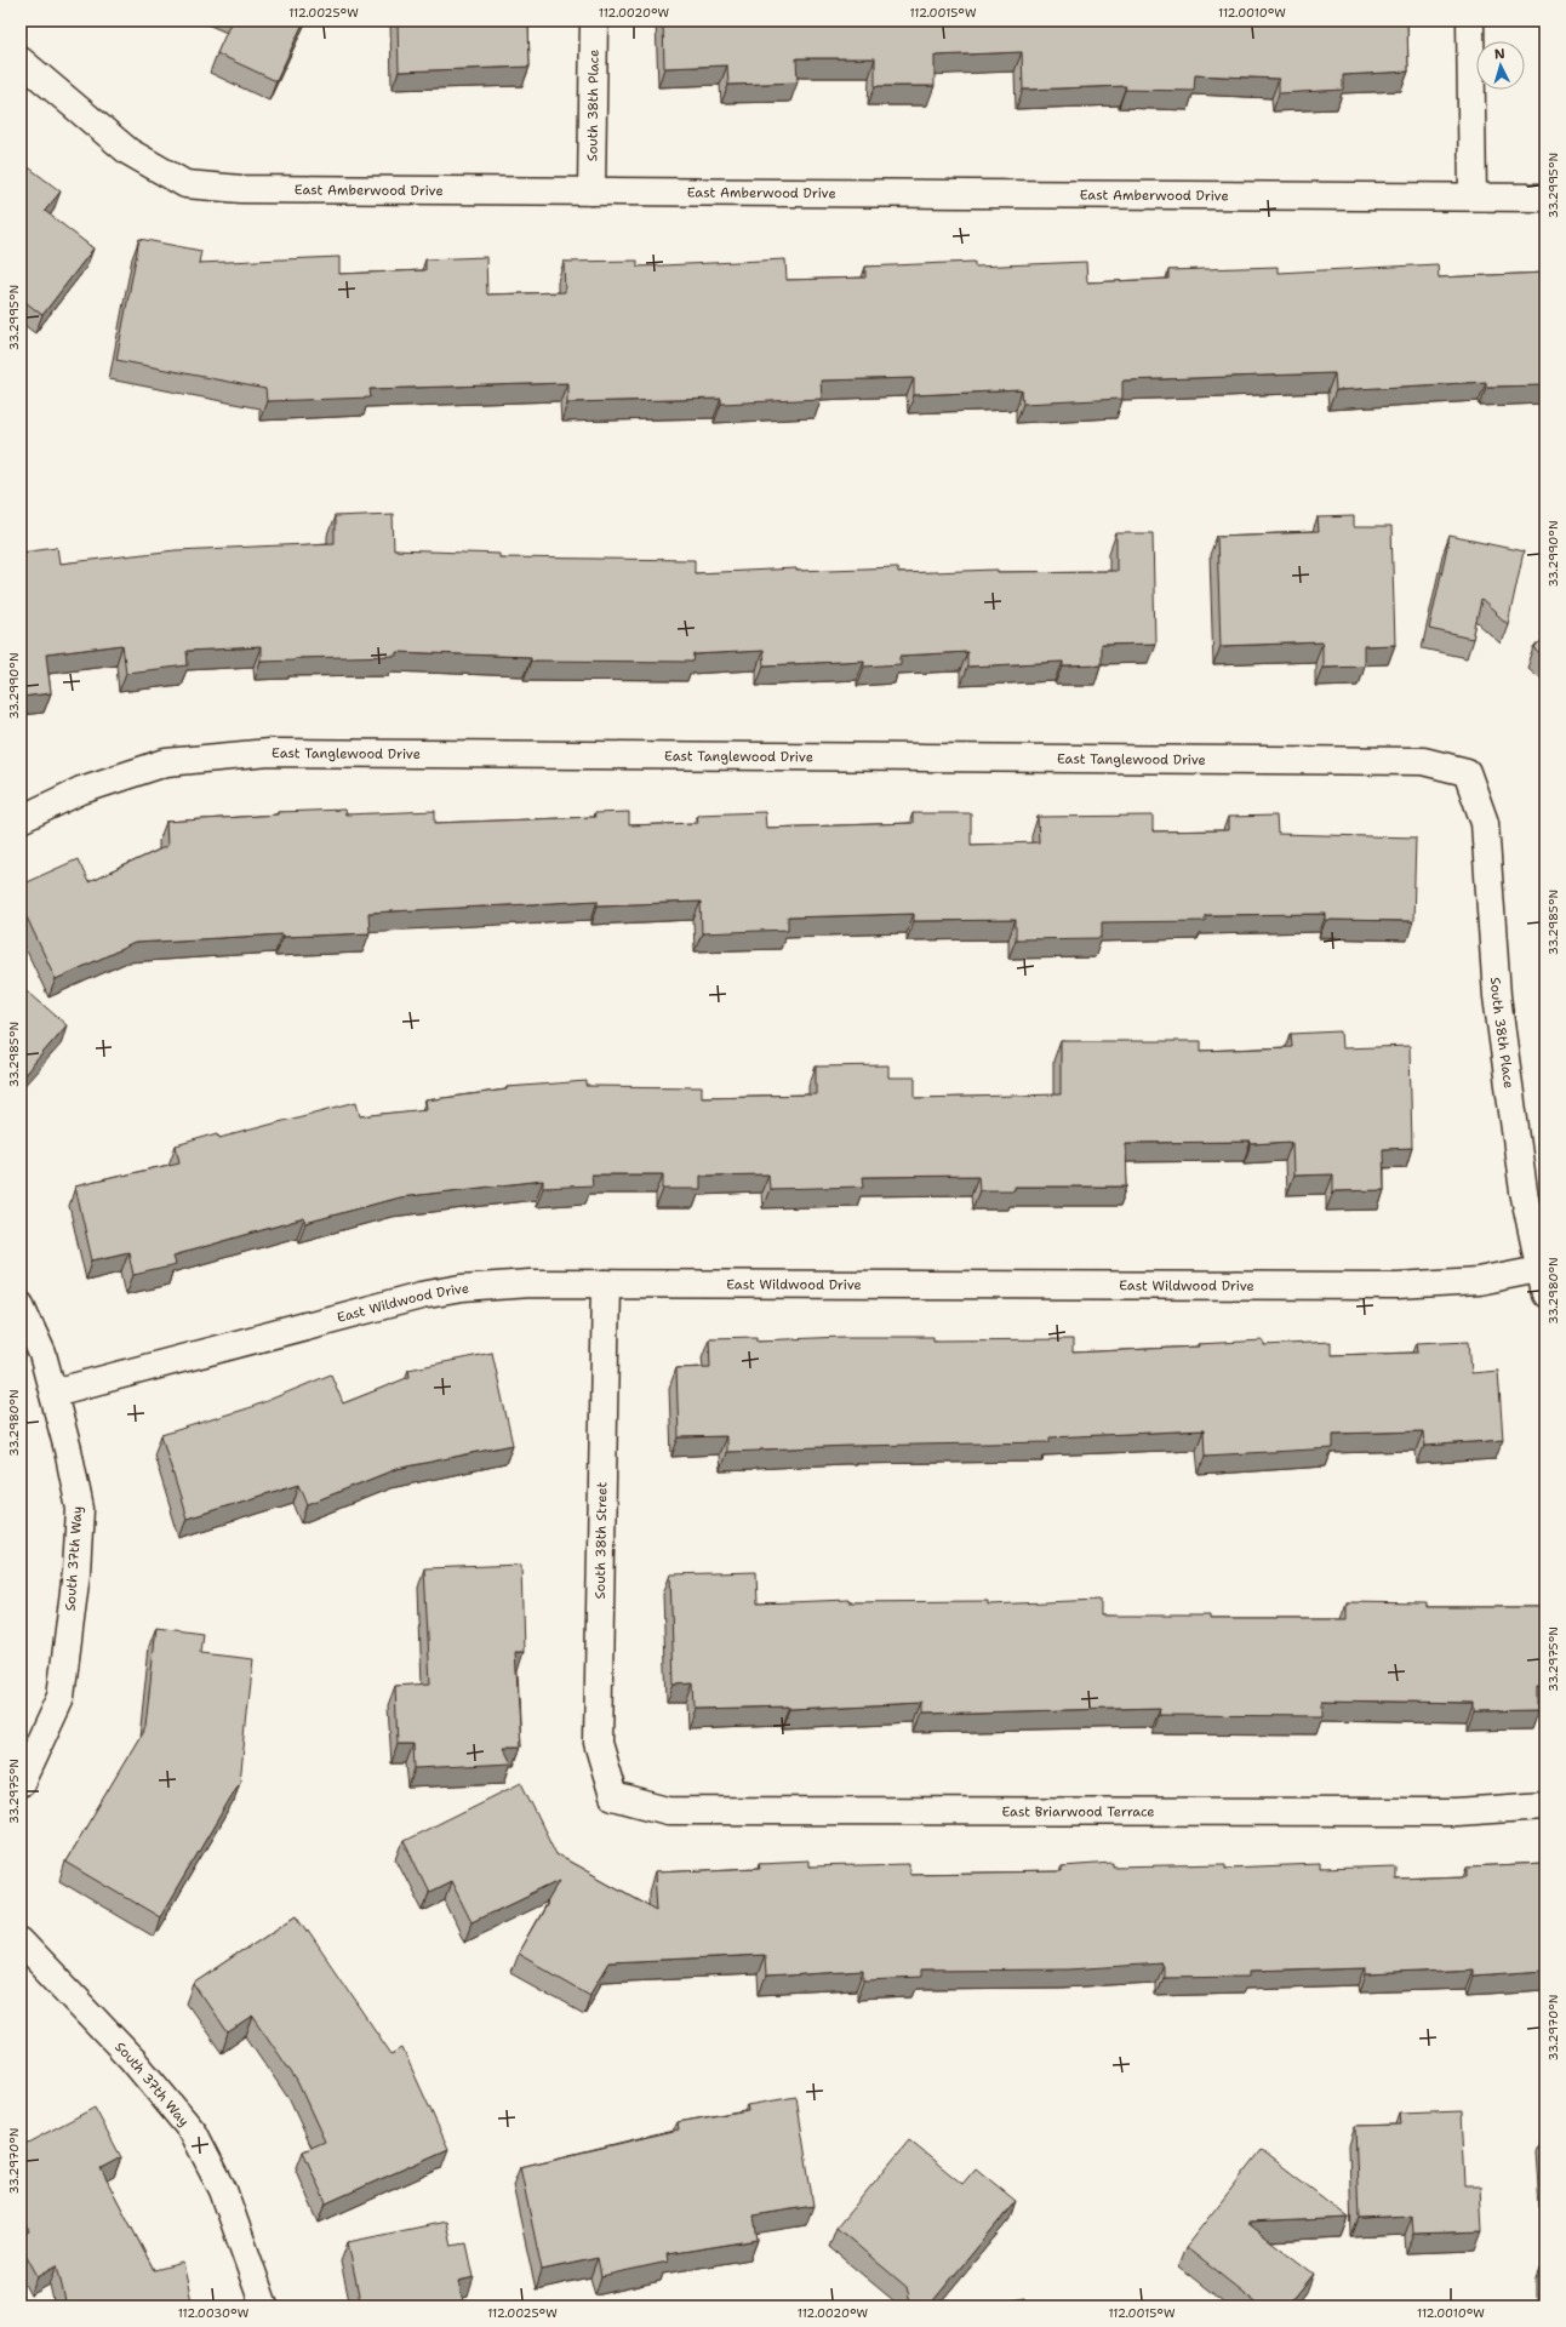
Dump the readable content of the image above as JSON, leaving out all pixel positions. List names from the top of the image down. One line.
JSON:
{"streets":{"street":["South 38th Place","East Amberwood Drive","East Tanglewood Drive","East Wildwood Drive","South 38th Street","South 37th Way","East Briarwood Terrace"]},"crossings":[["South 38th Place","East Amberwood Drive"],["South 38th Place","East Tanglewood Drive"],["South 38th Place","East Wildwood Drive"],["East Wildwood Drive","South 38th Street"],["East Wildwood Drive","South 37th Way"],["South 38th Street","East Briarwood Terrace"]],"north":"top","coordinates":["112.0025°W","112.0020°W","112.0015°W","112.0010°W","33.2995°N","33.2990°N","33.2985°N","33.2980°N","33.2975°N","33.2970°N","112.0030°W"]}
